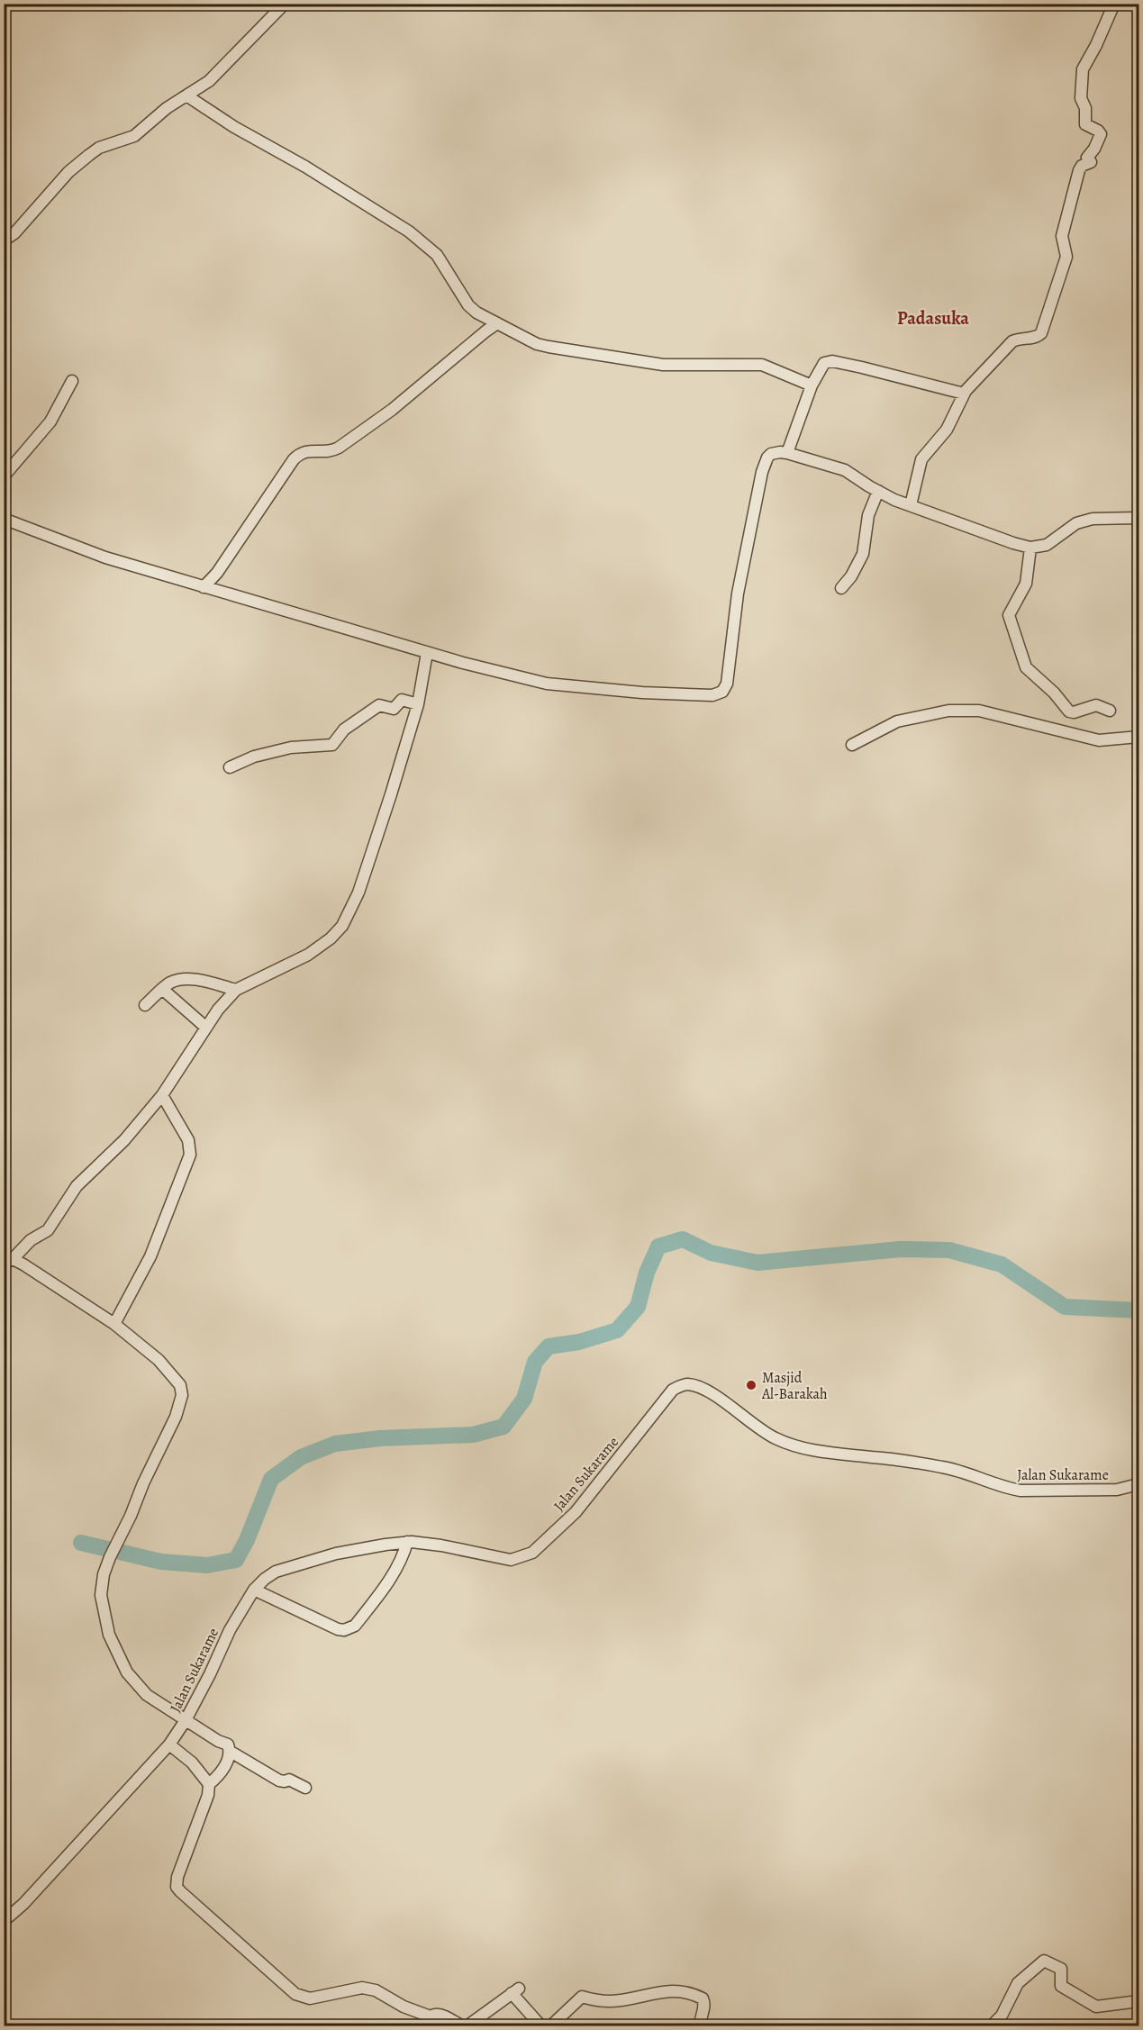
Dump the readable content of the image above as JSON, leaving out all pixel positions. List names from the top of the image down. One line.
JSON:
{"streets":{"street":["Jalan Sukarame"]},"districts":["Padasuka"],"places":["Masjid Al-Barakah"]}
